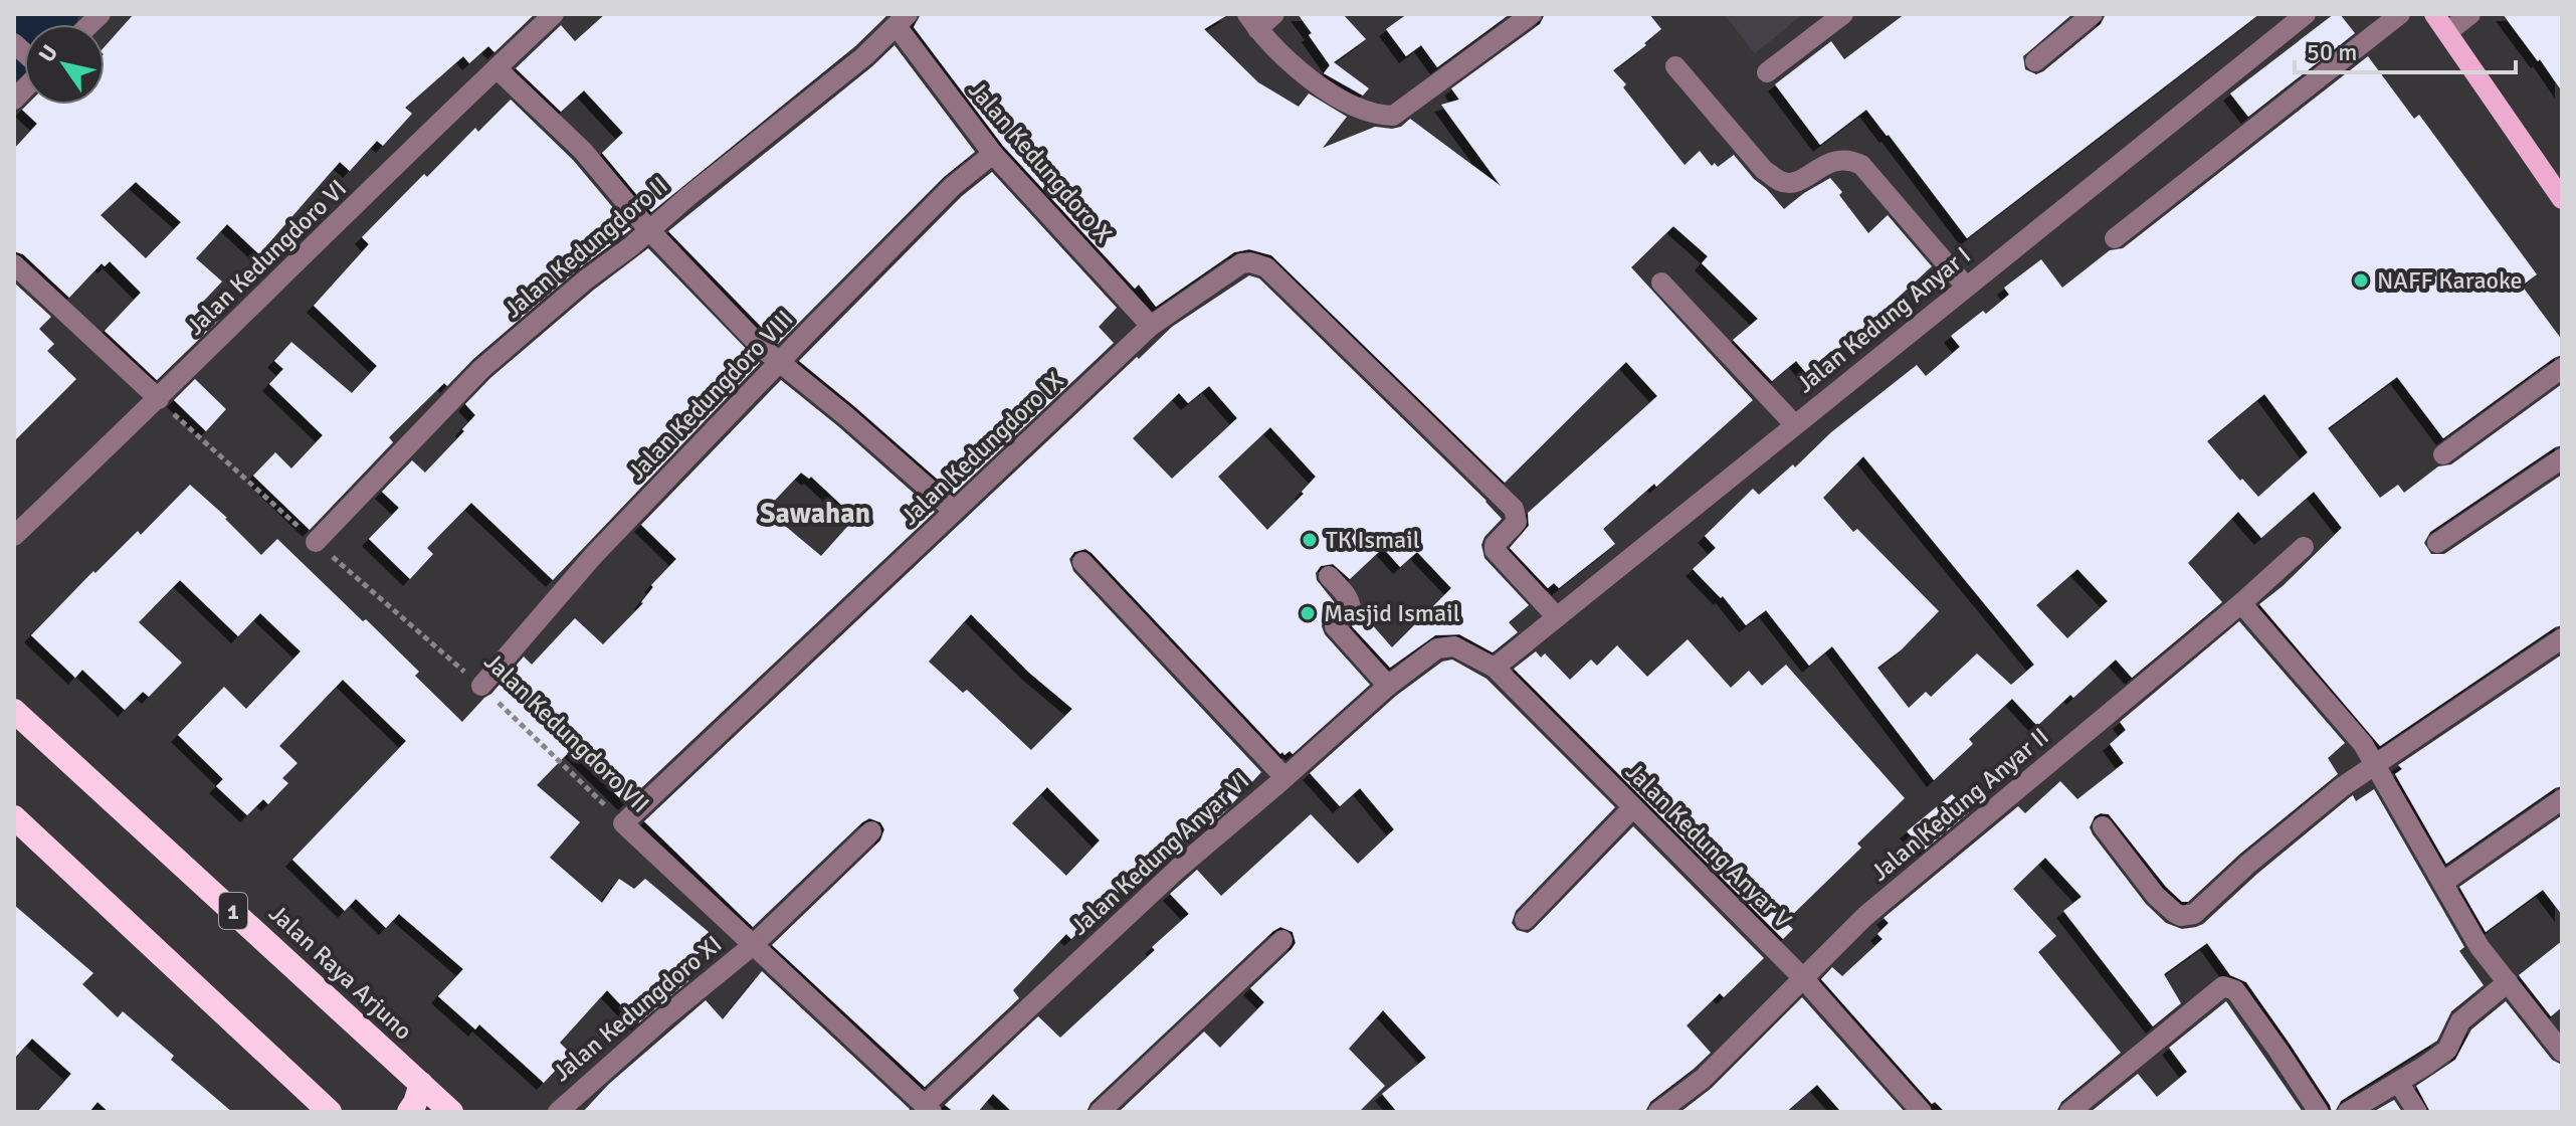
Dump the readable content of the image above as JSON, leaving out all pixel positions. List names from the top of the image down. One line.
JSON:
{"streets":{"highway":["1","Jalan Raya Arjuno"],"street":["Jalan Kedungdoro X","Jalan Kedungdoro II","Jalan Kedungdoro VI","Jalan Kedung Anyar I","Jalan Kedungdoro VIII","Jalan Kedungdoro IX","Jalan Kedungdoro VII","Jalan Kedung Anyar II","Jalan Kedung Anyar V","Jalan Kedung Anyar VI","Jalan Kedungdoro XI"]},"crossings":[["Jalan Kedungdoro X","Jalan Kedungdoro II"],["Jalan Kedungdoro X","Jalan Kedungdoro VIII"],["Jalan Kedungdoro X","Jalan Kedungdoro IX"],["Jalan Kedungdoro II","Jalan Kedungdoro VII"],["Jalan Kedungdoro VI","Jalan Kedungdoro VII"],["Jalan Kedung Anyar I","Jalan Kedungdoro IX"],["Jalan Kedung Anyar I","Jalan Kedung Anyar V"],["Jalan Kedungdoro VIII","Jalan Kedungdoro VII"],["Jalan Kedungdoro IX","Jalan Kedungdoro VII"],["Jalan Kedungdoro VII","Jalan Kedung Anyar VI"],["Jalan Kedungdoro VII","Jalan Kedungdoro XI"],["Jalan Kedung Anyar II","Jalan Kedung Anyar V"],["Jalan Kedung Anyar V","Jalan Kedung Anyar VI"]],"districts":["Sawahan"],"places":["NAFF Karaoke","TK Ismail","Masjid Ismail"],"scale_bar":"50 m","north":"top left"}
